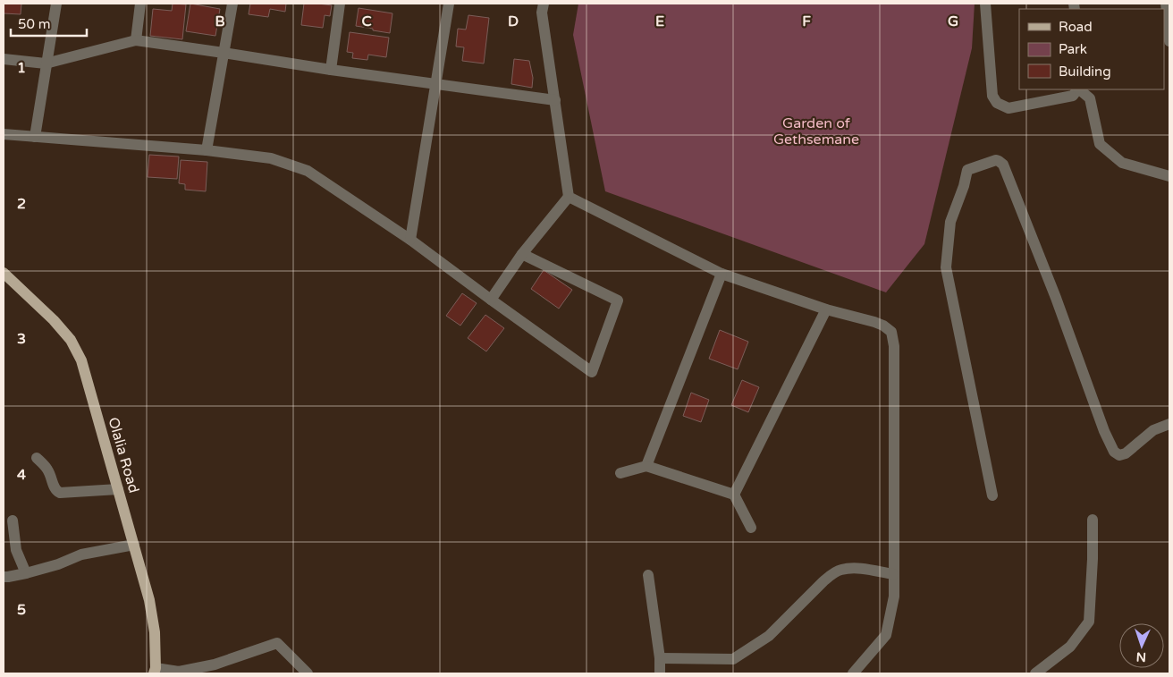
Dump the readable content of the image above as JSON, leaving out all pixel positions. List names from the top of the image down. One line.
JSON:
{"streets":{"main road":["Olalia Road"]},"parks":["Garden of Gethsemane"],"legend":["Road","Park","Building"],"scale_bar":"50 m","north":"bottom","grid":{"columns":["B","C","D","E","F","G"],"rows":["1","2","3","4","5"]}}
